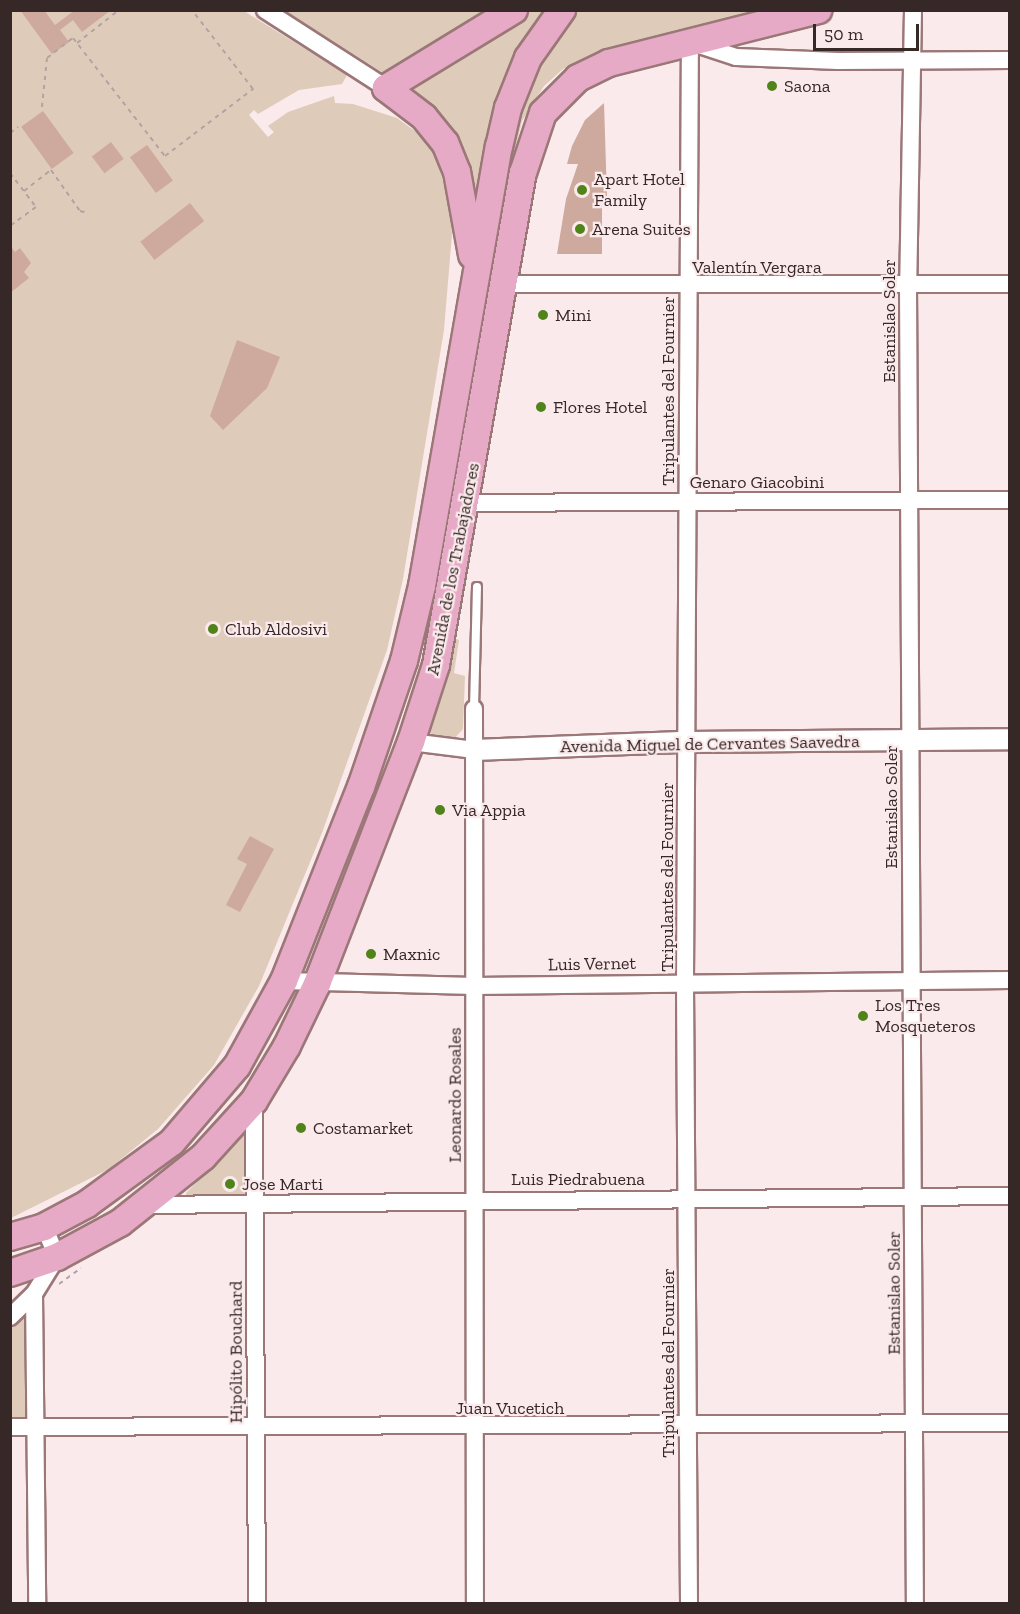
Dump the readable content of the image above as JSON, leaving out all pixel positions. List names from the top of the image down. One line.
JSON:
{"streets":{"main road":["Avenida de los Trabajadores"],"street":["Valentín Vergara","Estanislao Soler","Tripulantes del Fournier","Genaro Giacobini","Avenida Miguel de Cervantes Saavedra","Luis Vernet","Leonardo Rosales","Luis Piedrabuena","Hipólito Bouchard","Juan Vucetich"]},"crossings":[["Valentín Vergara","Estanislao Soler"],["Valentín Vergara","Tripulantes del Fournier"],["Valentín Vergara","Avenida de los Trabajadores"],["Estanislao Soler","Genaro Giacobini"],["Estanislao Soler","Avenida Miguel de Cervantes Saavedra"],["Estanislao Soler","Luis Vernet"],["Estanislao Soler","Luis Piedrabuena"],["Estanislao Soler","Juan Vucetich"],["Tripulantes del Fournier","Genaro Giacobini"],["Tripulantes del Fournier","Avenida de los Trabajadores"],["Tripulantes del Fournier","Avenida Miguel de Cervantes Saavedra"],["Tripulantes del Fournier","Luis Vernet"],["Tripulantes del Fournier","Luis Piedrabuena"],["Tripulantes del Fournier","Juan Vucetich"],["Genaro Giacobini","Avenida de los Trabajadores"],["Avenida de los Trabajadores","Avenida Miguel de Cervantes Saavedra"],["Avenida de los Trabajadores","Luis Vernet"],["Avenida de los Trabajadores","Luis Piedrabuena"],["Avenida de los Trabajadores","Hipólito Bouchard"],["Avenida Miguel de Cervantes Saavedra","Leonardo Rosales"],["Luis Vernet","Leonardo Rosales"],["Leonardo Rosales","Luis Piedrabuena"],["Leonardo Rosales","Juan Vucetich"],["Luis Piedrabuena","Hipólito Bouchard"],["Hipólito Bouchard","Juan Vucetich"]],"places":["Saona","Apart Hotel Family","Arena Suites","Mini","Flores Hotel","Club Aldosivi","Via Appia","Maxnic","Los Tres Mosqueteros","Costamarket","Jose Marti"],"scale_bar":"50 m"}
